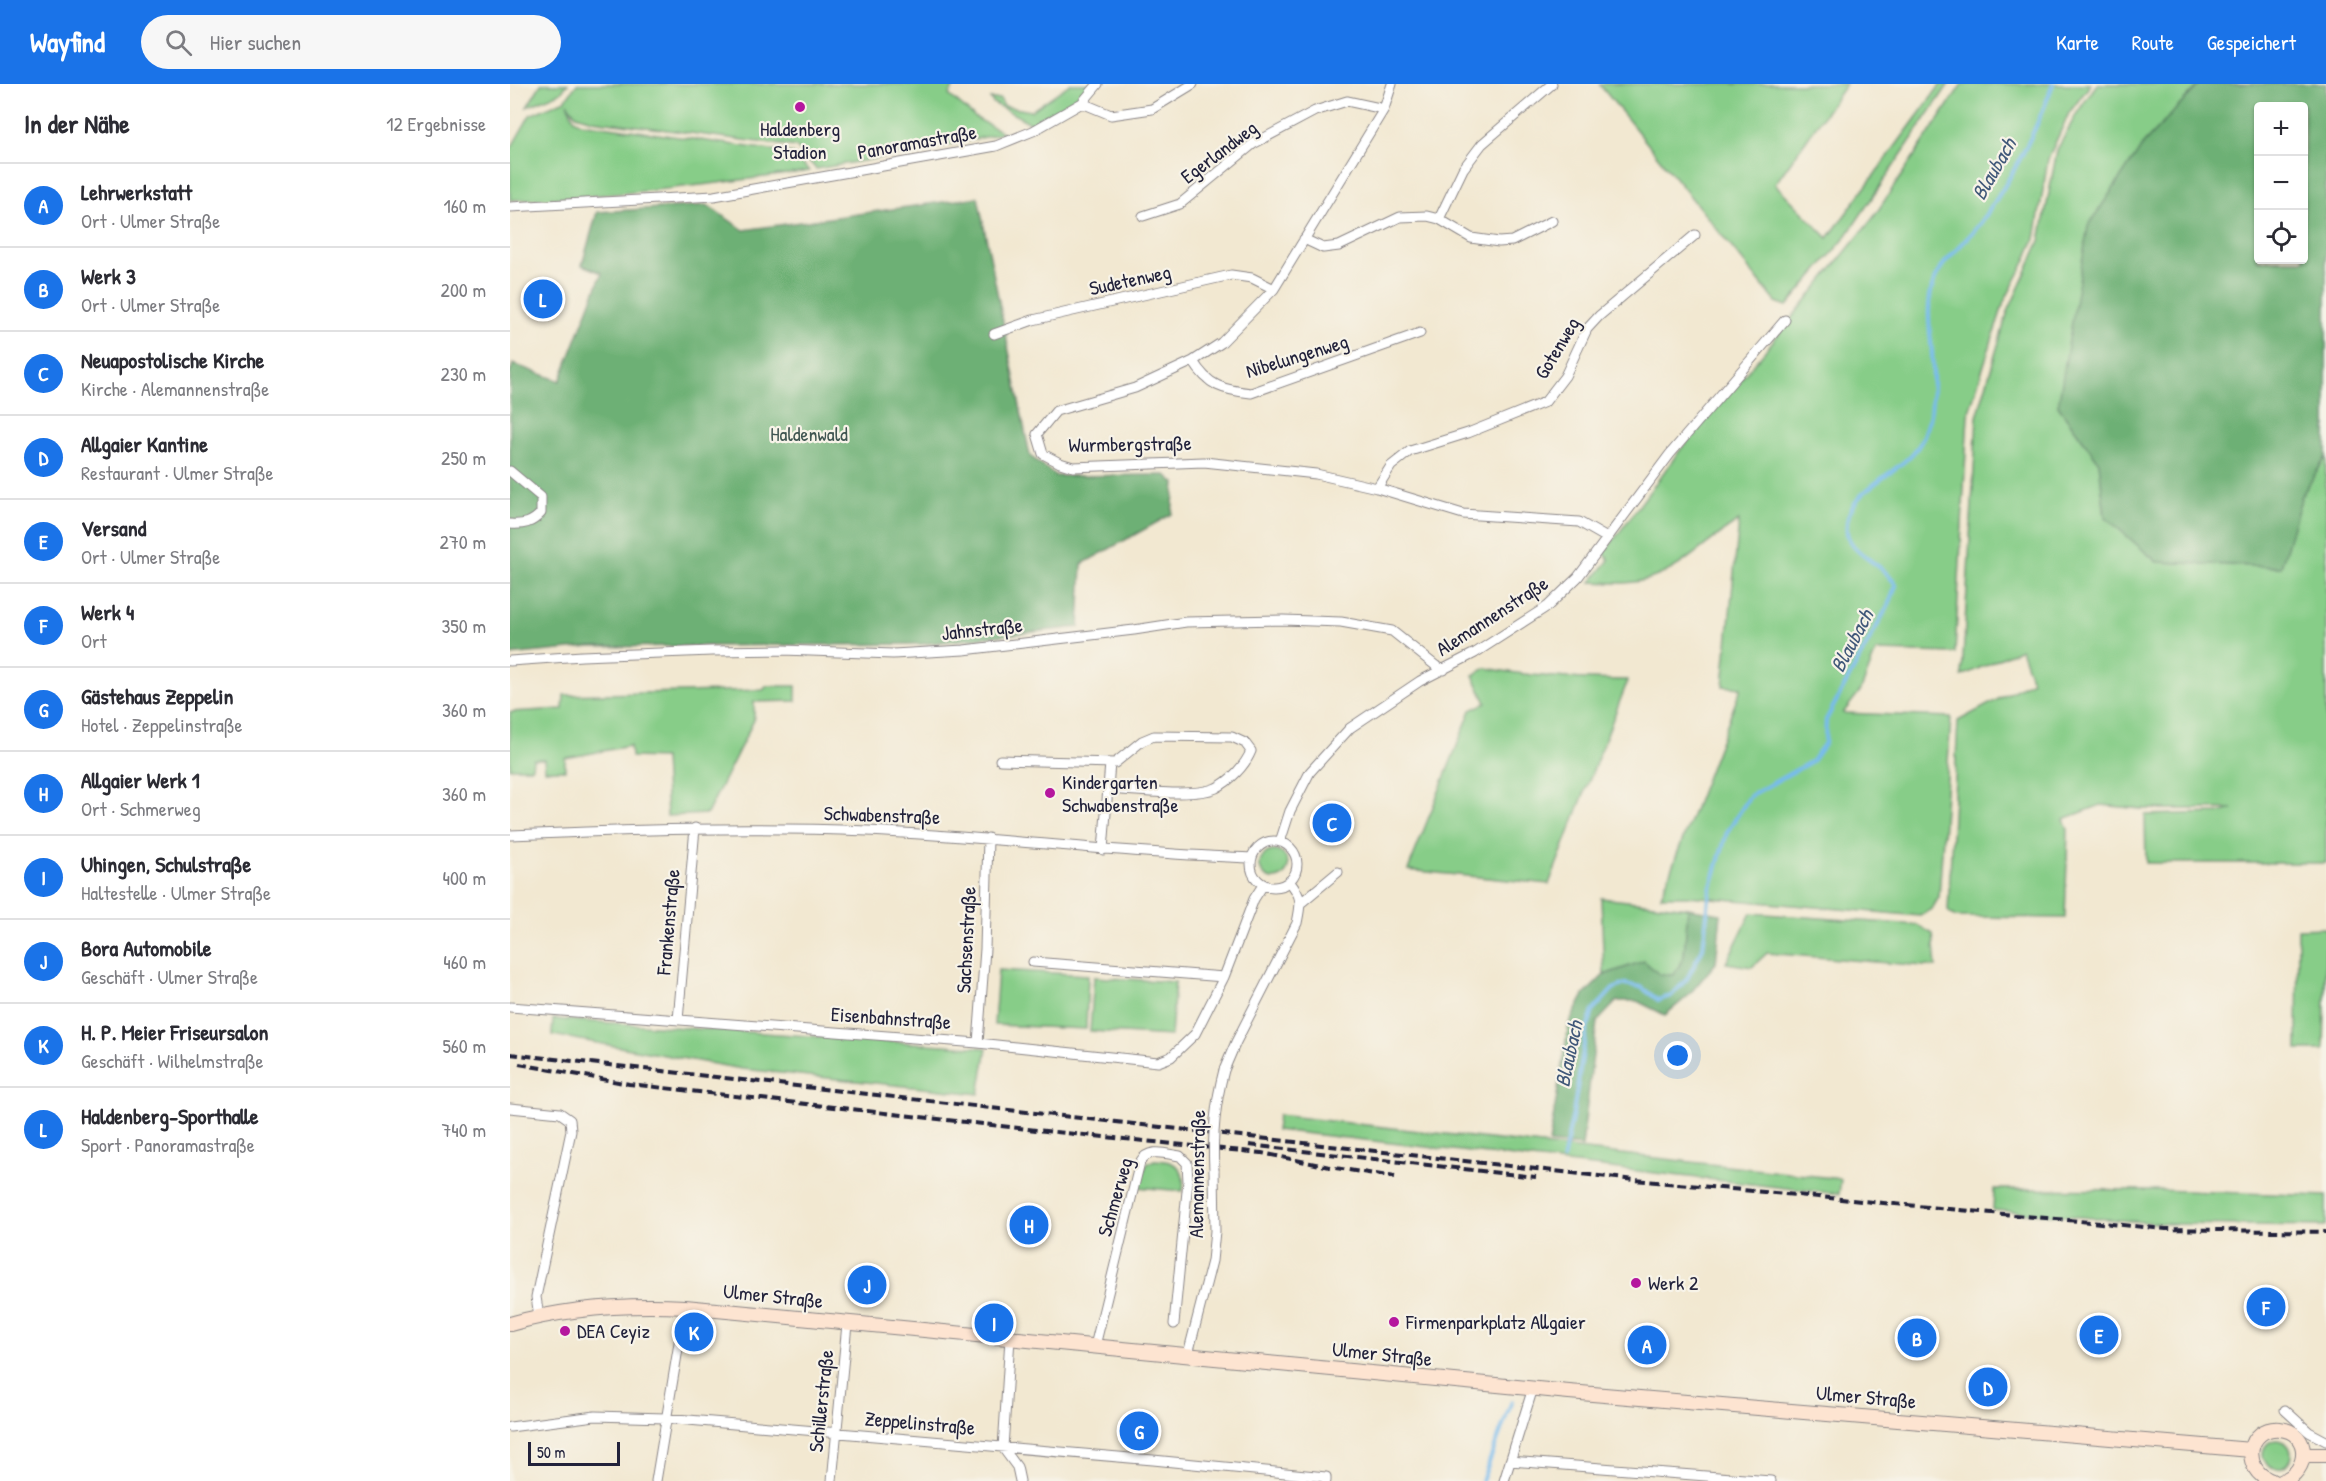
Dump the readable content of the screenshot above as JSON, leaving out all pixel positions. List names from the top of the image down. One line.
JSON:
{"streets":{"main road":["Ulmer Straße"],"street":["Panoramastraße","Egerlandweg","Sudetenweg","Gotenweg","Nibelungenweg","Wurmbergstraße","Alemannenstraße","Jahnstraße","Schwabenstraße","Frankenstraße","Sachsenstraße","Eisenbahnstraße","Schmerweg","Schillerstraße","Zeppelinstraße"]},"crossings":[["Egerlandweg","Wurmbergstraße"],["Sudetenweg","Wurmbergstraße"],["Gotenweg","Wurmbergstraße"],["Nibelungenweg","Wurmbergstraße"],["Wurmbergstraße","Alemannenstraße"],["Alemannenstraße","Jahnstraße"],["Alemannenstraße","Schwabenstraße"],["Alemannenstraße","Ulmer Straße"],["Schwabenstraße","Frankenstraße"],["Schwabenstraße","Sachsenstraße"],["Frankenstraße","Eisenbahnstraße"],["Sachsenstraße","Eisenbahnstraße"],["Schmerweg","Ulmer Straße"],["Ulmer Straße","Schillerstraße"],["Schillerstraße","Zeppelinstraße"]],"water":["Blaubach"],"parks":["Haldenwald"],"places":["Haldenberg Stadion","Kindergarten Schwabenstraße","Werk 2","Firmenparkplatz Allgaier","DEA Ceyiz"],"scale_bar":"50 m","page":{"header":"Wayfind","search":"Hier suchen","nav":["Karte","Route","Gespeichert"],"heading":["In der Nähe","12 Ergebnisse"],"map_buttons":["+","−"],"list":[{"mark":"A","name":"Lehrwerkstatt","note":"Ort · Ulmer Straße","value":"160 m"},{"mark":"B","name":"Werk 3","note":"Ort · Ulmer Straße","value":"200 m"},{"mark":"C","name":"Neuapostolische Kirche","note":"Kirche · Alemannenstraße","value":"230 m"},{"mark":"D","name":"Allgaier Kantine","note":"Restaurant · Ulmer Straße","value":"250 m"},{"mark":"E","name":"Versand","note":"Ort · Ulmer Straße","value":"270 m"},{"mark":"F","name":"Werk 4","note":"Ort","value":"350 m"},{"mark":"G","name":"Gästehaus Zeppelin","note":"Hotel · Zeppelinstraße","value":"360 m"},{"mark":"H","name":"Allgaier Werk 1","note":"Ort · Schmerweg","value":"360 m"},{"mark":"I","name":"Uhingen, Schulstraße","note":"Haltestelle · Ulmer Straße","value":"400 m"},{"mark":"J","name":"Bora Automobile","note":"Geschäft · Ulmer Straße","value":"460 m"},{"mark":"K","name":"H. P. Meier Friseursalon","note":"Geschäft · Wilhelmstraße","value":"560 m"},{"mark":"L","name":"Haldenberg-Sporthalle","note":"Sport · Panoramastraße","value":"740 m"}],"pins":["L","C","H","J","F","I","K","E","B","A","D","G"],"scale":"50 m"}}
